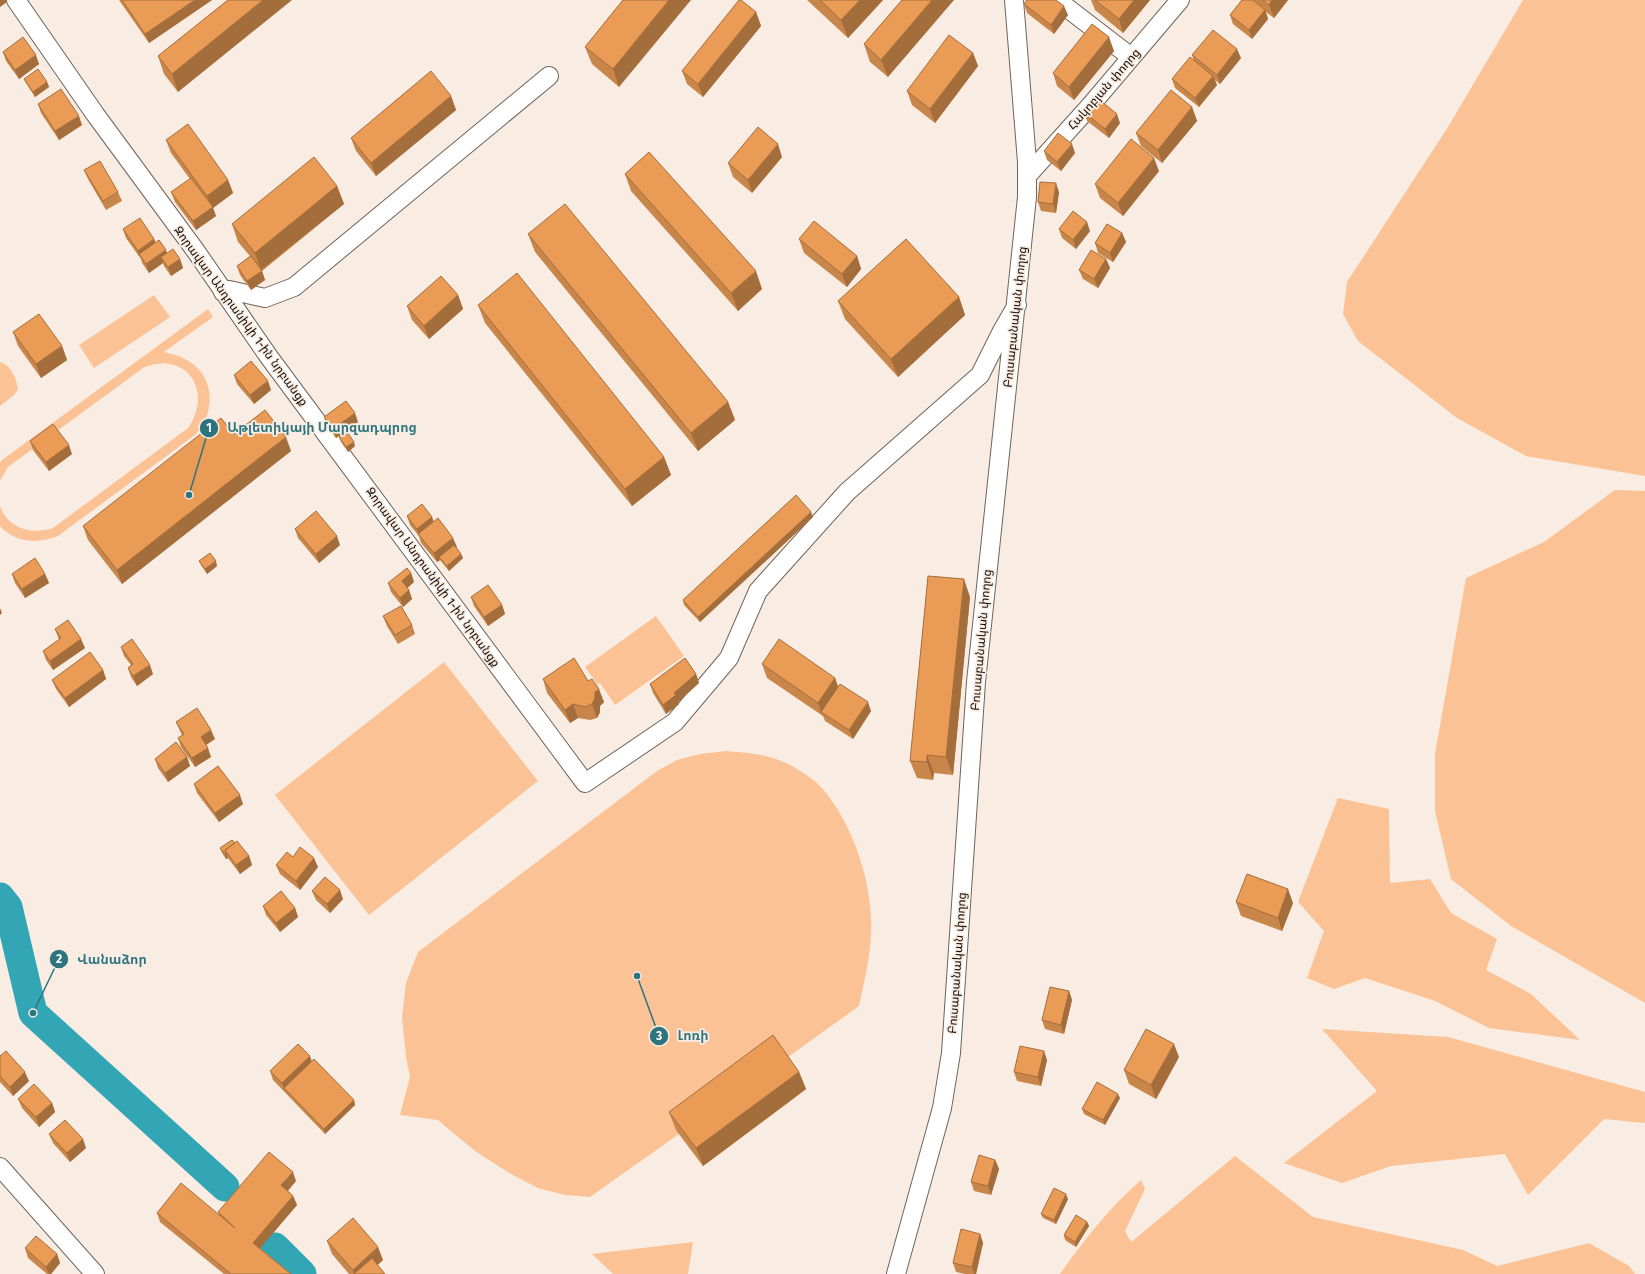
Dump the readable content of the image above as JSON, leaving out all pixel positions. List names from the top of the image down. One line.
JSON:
{"streets":{"street":["Հակոբյան փողոց","Զորավար Անդրանիկի 1-ին նրբանցք","Բուսաբանական փողոց"]},"crossings":[["Հակոբյան փողոց","Բուսաբանական փողոց"],["Զորավար Անդրանիկի 1-ին նրբանցք","Բուսաբանական փողոց"]],"places":["Աթլետիկայի Մարզադպրոց","Լոռի","Վանաձոր"]}
